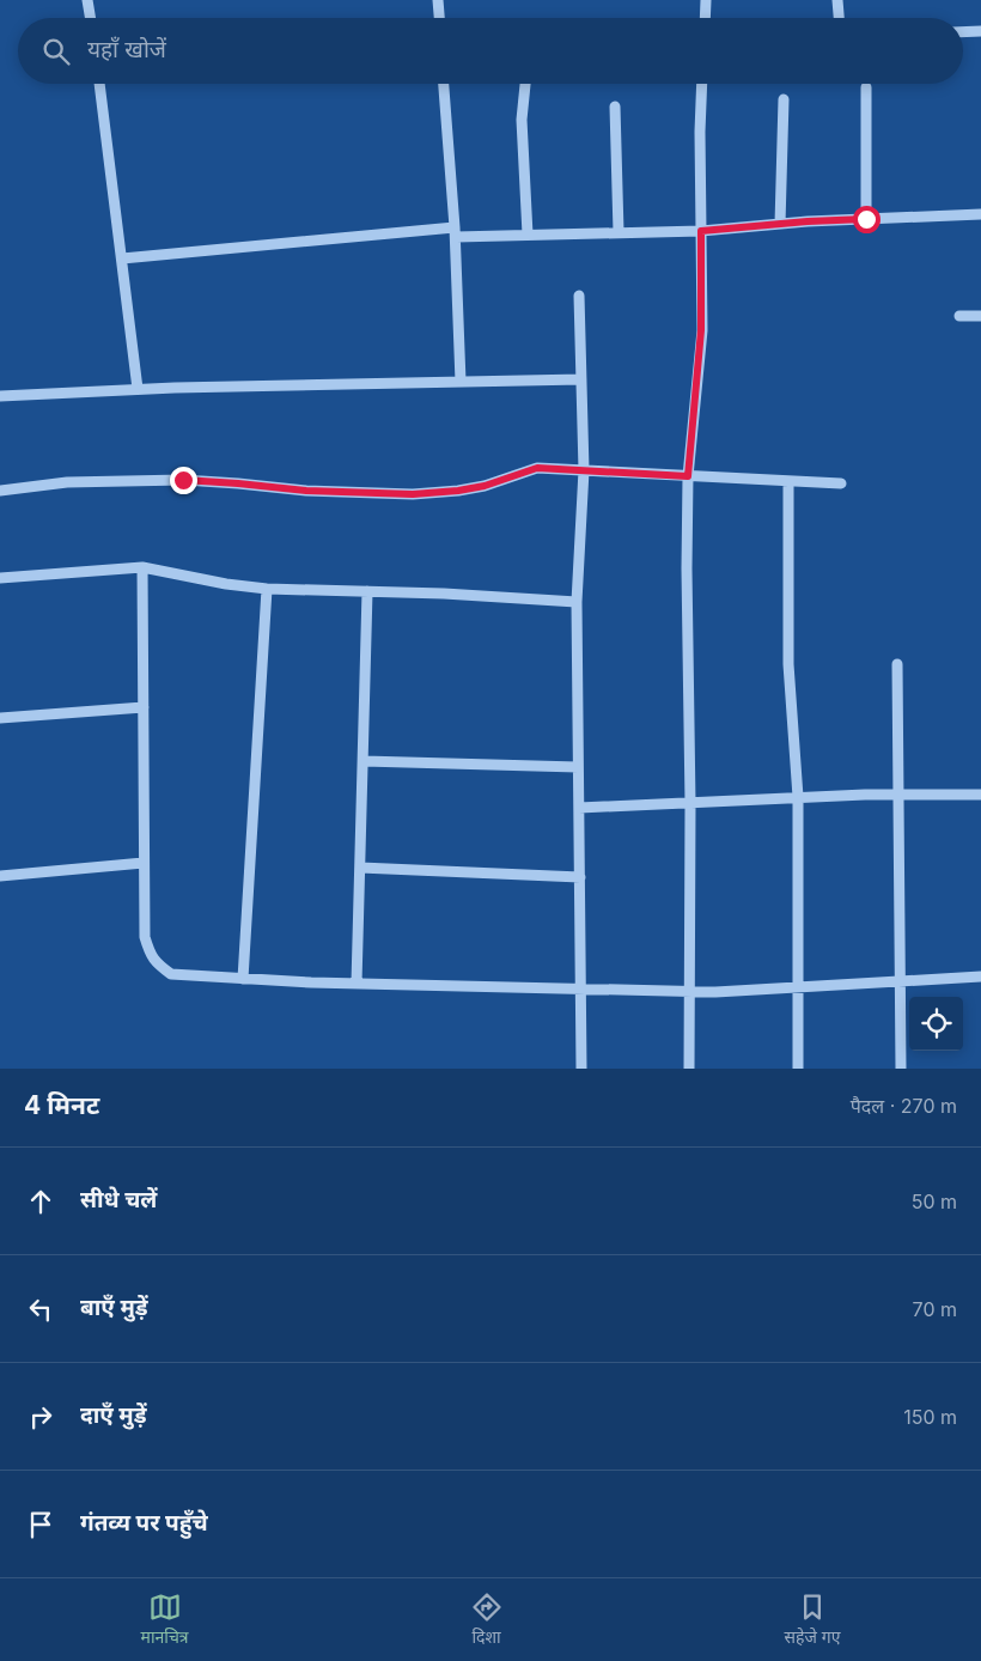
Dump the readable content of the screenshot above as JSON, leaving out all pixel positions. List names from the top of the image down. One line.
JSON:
{"page":{"search":"यहाँ खोजें","heading":["4 मिनट","पैदल · 270 m"],"list":[["सीधे चलें","50 m"],["बाएँ मुड़ें","70 m"],["दाएँ मुड़ें","150 m"],"गंतव्य पर पहुँचे"],"nav":["मानचित्र","दिशा","सहेजे गए"]}}
